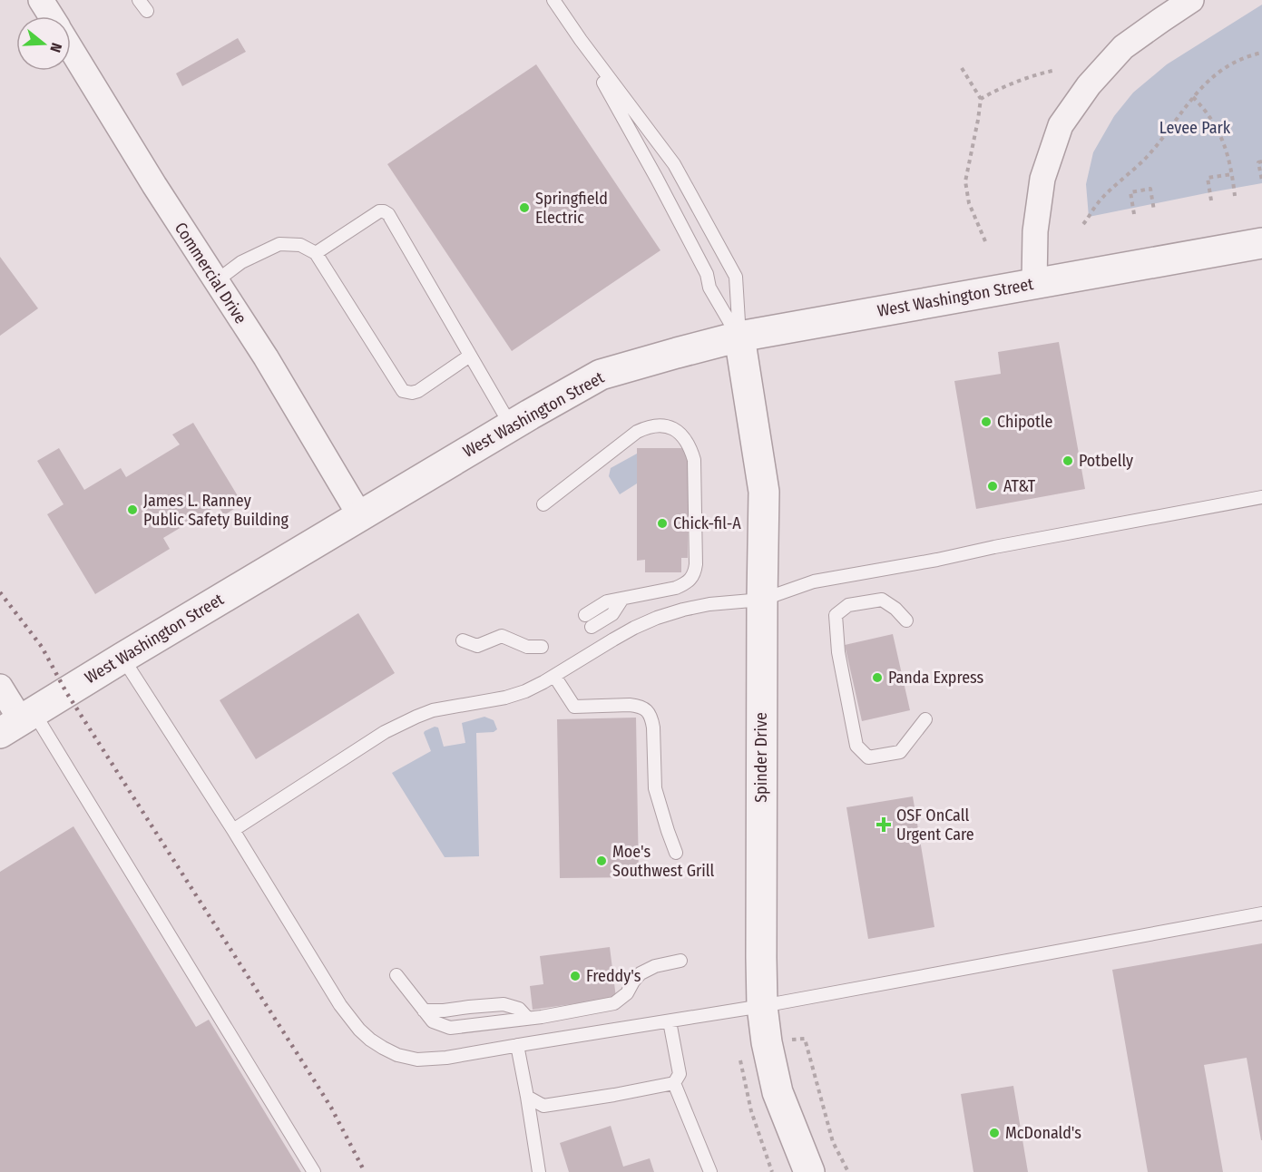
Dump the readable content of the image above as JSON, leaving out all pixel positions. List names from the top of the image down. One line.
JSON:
{"streets":{"street":["Commercial Drive","West Washington Street","Spinder Drive"]},"crossings":[["Commercial Drive","West Washington Street"],["West Washington Street","Spinder Drive"]],"parks":["Levee Park"],"places":{"other":["Springfield Electric","Chipotle","Potbelly","AT&T","James L. Ranney Public Safety Building","Chick-fil-A","Panda Express","Moe's Southwest Grill","Freddy's","McDonald's"],"health":["OSF OnCall Urgent Care"]},"north":"right"}
